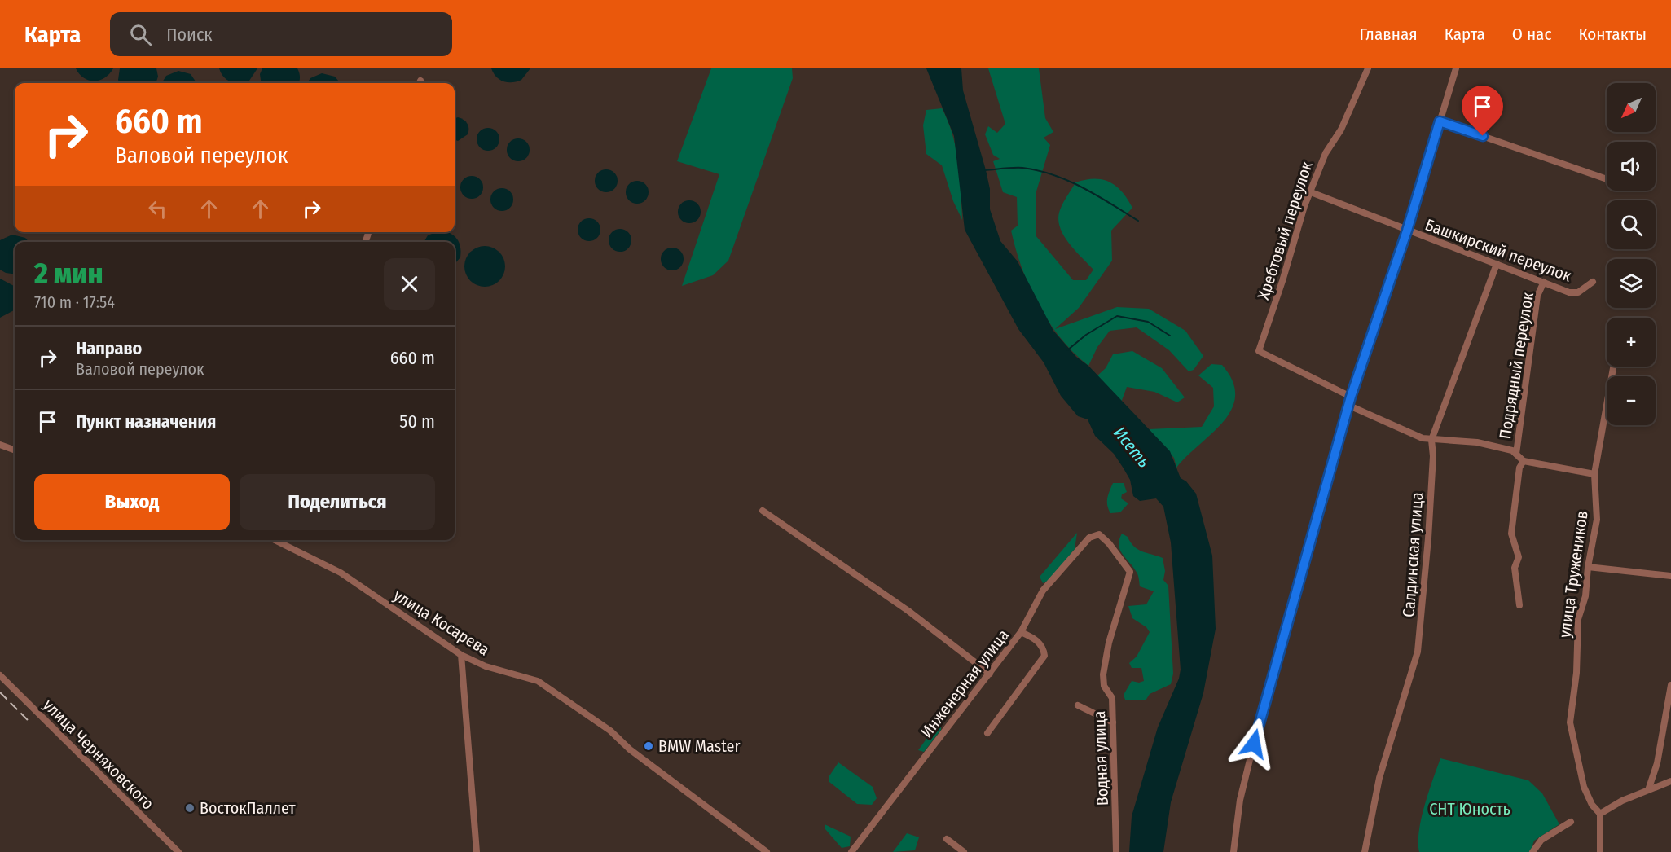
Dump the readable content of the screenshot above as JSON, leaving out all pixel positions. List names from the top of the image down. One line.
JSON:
{"streets":{"street":["Хребтовый переулок","Башкирский переулок","Подрядный переулок","Салдинская улица","улица Тружеников","улица Косарева","Инженерная улица","улица Черняховского","Водная улица"]},"crossings":[["Хребтовый переулок","Башкирский переулок"],["Башкирский переулок","Подрядный переулок"],["Башкирский переулок","Салдинская улица"],["Инженерная улица","Водная улица"]],"water":["Исеть"],"parks":["СНТ Юность"],"places":["BMW Master","ВостокПаллет"],"north":"bottom left","page":{"header":"Карта","search":"Поиск","nav":["Главная","Карта","О нас","Контакты"],"map_buttons":["+","−"],"turn":["660 m","Валовой переулок"],"heading":["2 мин","710 m · 17:54"],"list":[{"name":"Направо","note":"Валовой переулок","value":"660 m"},{"name":"Пункт назначения","value":"50 m"}],"buttons":["Выход","Поделиться"]}}
